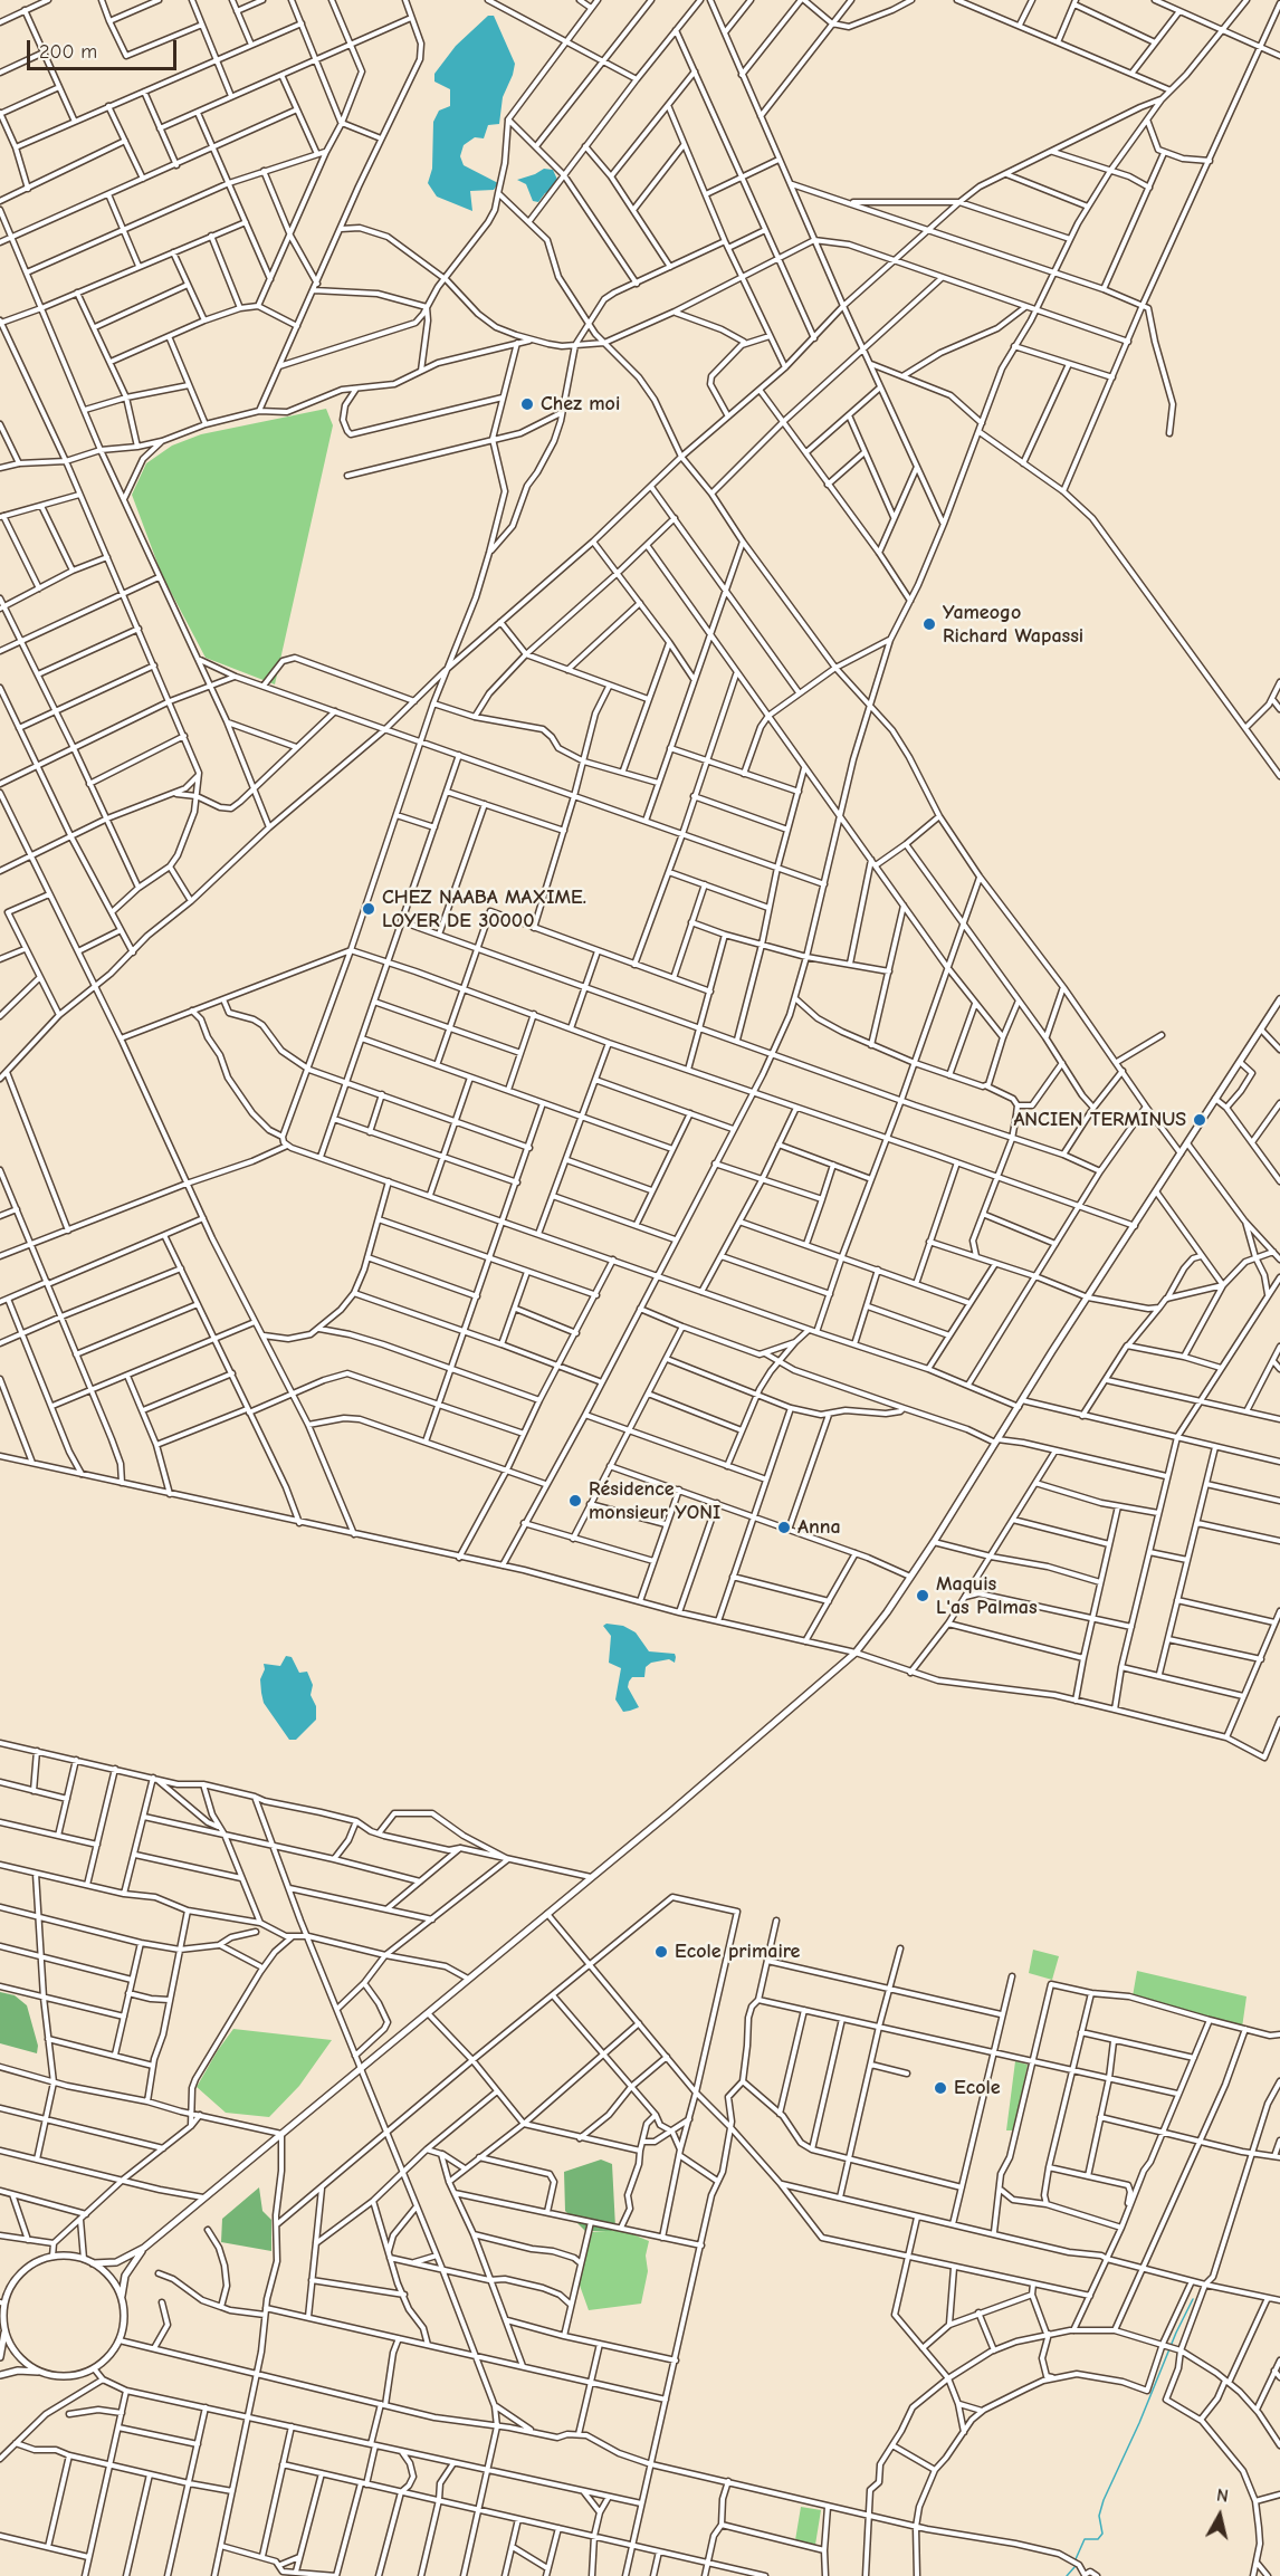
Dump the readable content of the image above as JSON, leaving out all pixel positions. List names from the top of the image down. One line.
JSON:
{"places":["Chez moi","Yameogo Richard Wapassi","CHEZ NAABA MAXIME. LOYER DE 30000","ANCIEN TERMINUS","Résidence monsieur YONI","Anna","Maquis L'as Palmas","Ecole primaire","Ecole"],"scale_bar":"200 m","north":"top"}
